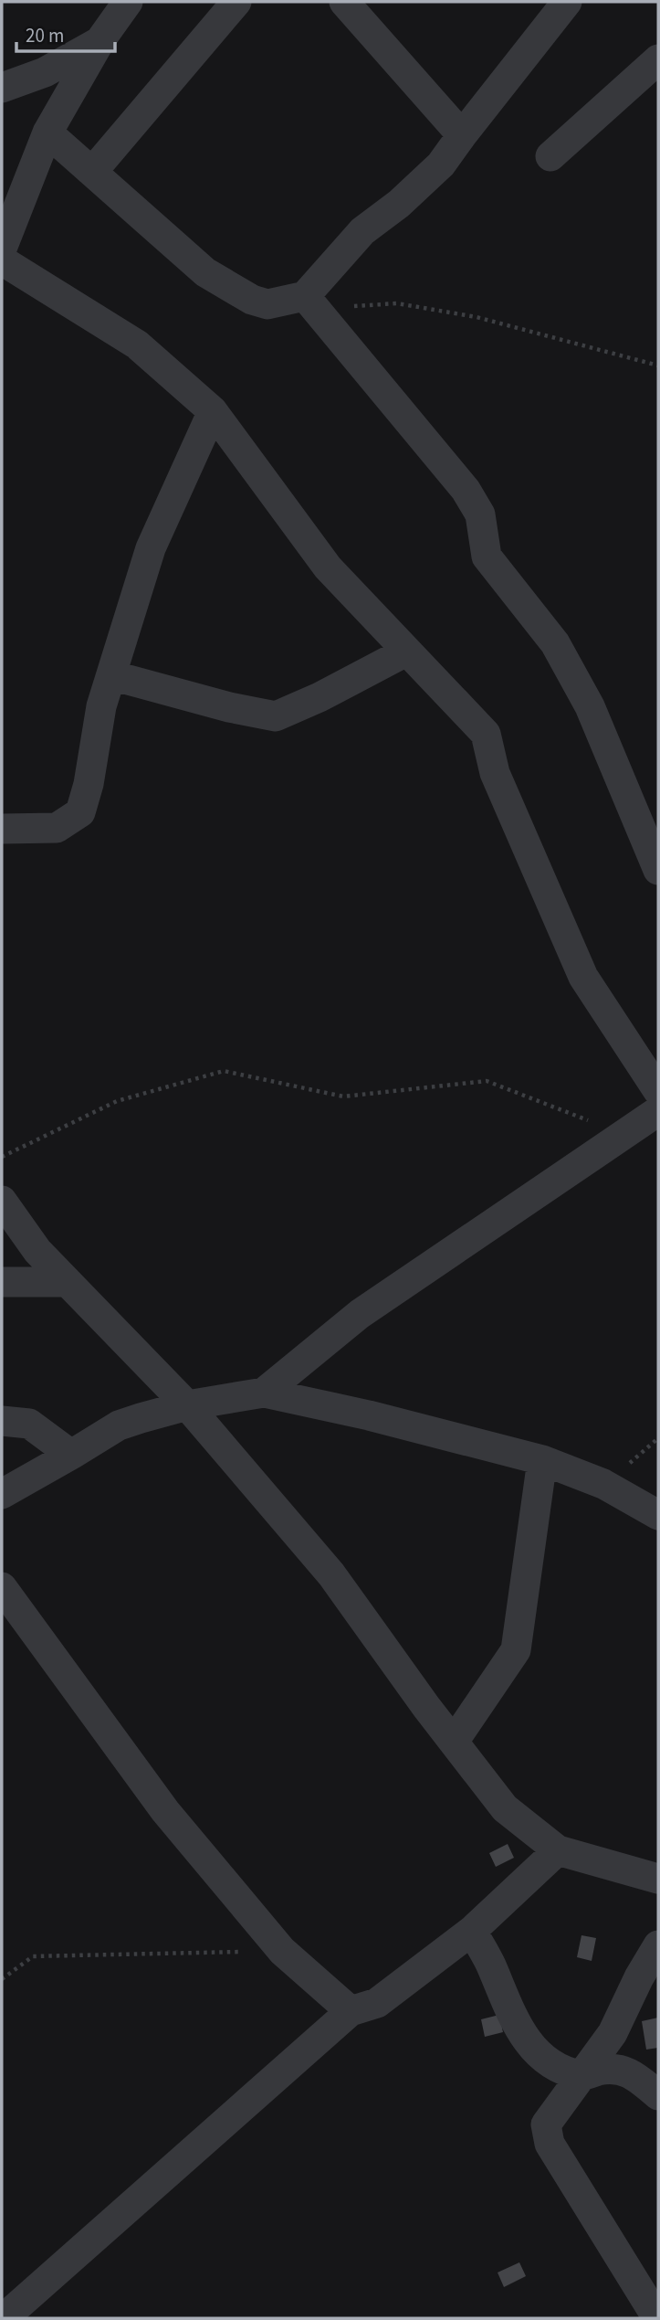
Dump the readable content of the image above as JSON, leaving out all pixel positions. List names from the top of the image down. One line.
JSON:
{"scale_bar":"20 m"}
